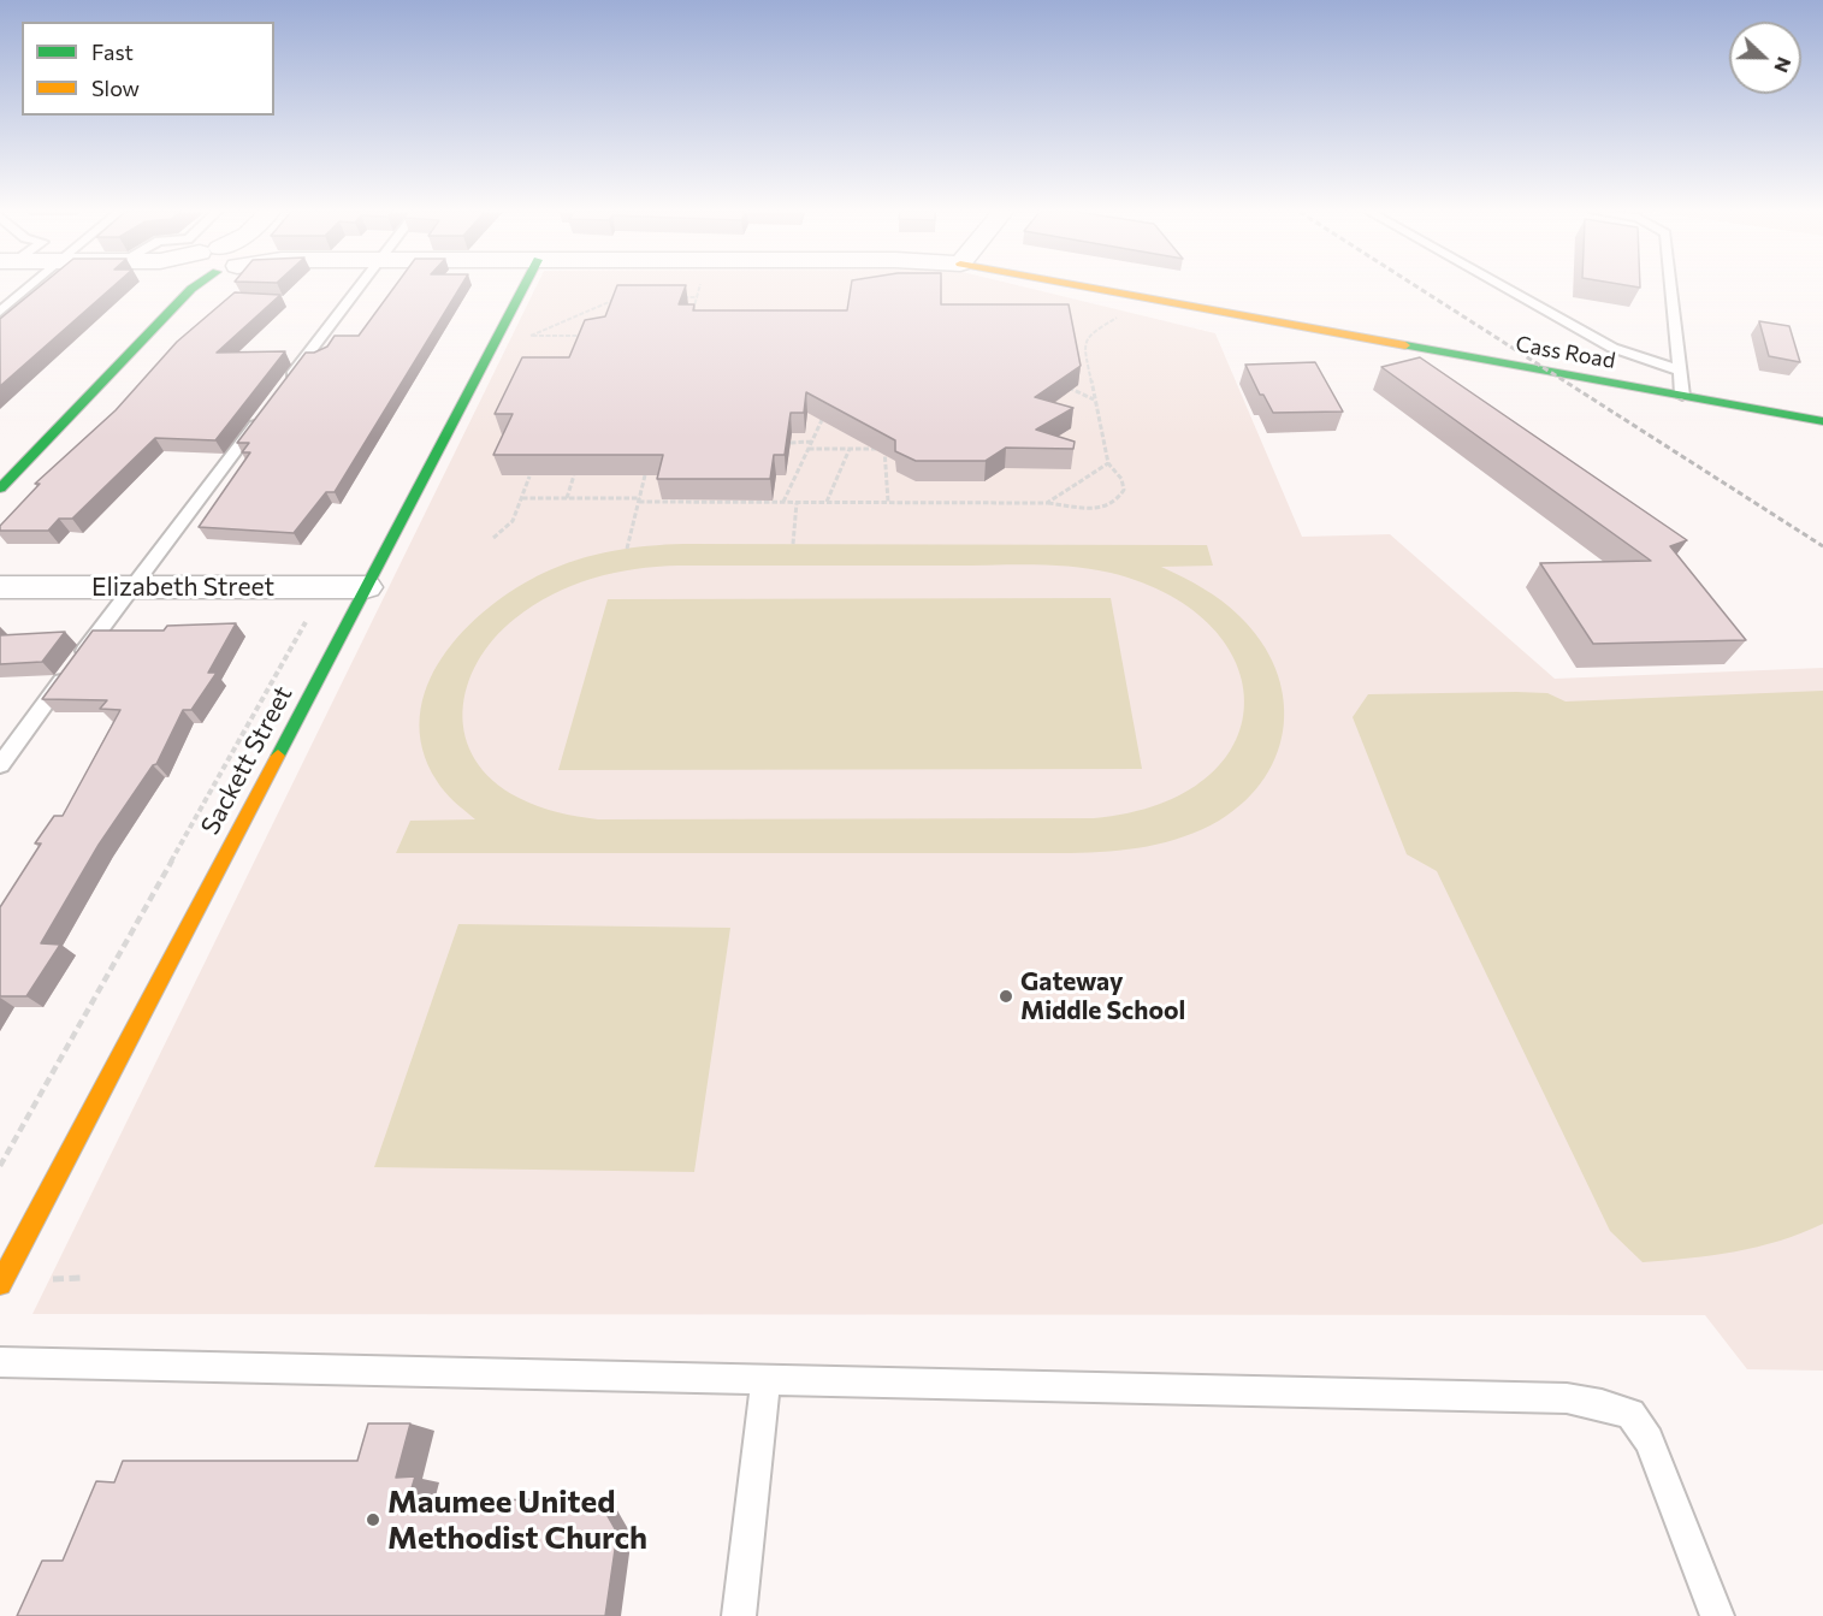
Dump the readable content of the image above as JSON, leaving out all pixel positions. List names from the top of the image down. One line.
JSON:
{"streets":{"street":["Cass Road","Elizabeth Street","Sackett Street"]},"crossings":[["Elizabeth Street","Sackett Street"]],"places":["Gateway Middle School","Maumee United Methodist Church"],"legend":["Fast","Slow"],"north":"right"}
